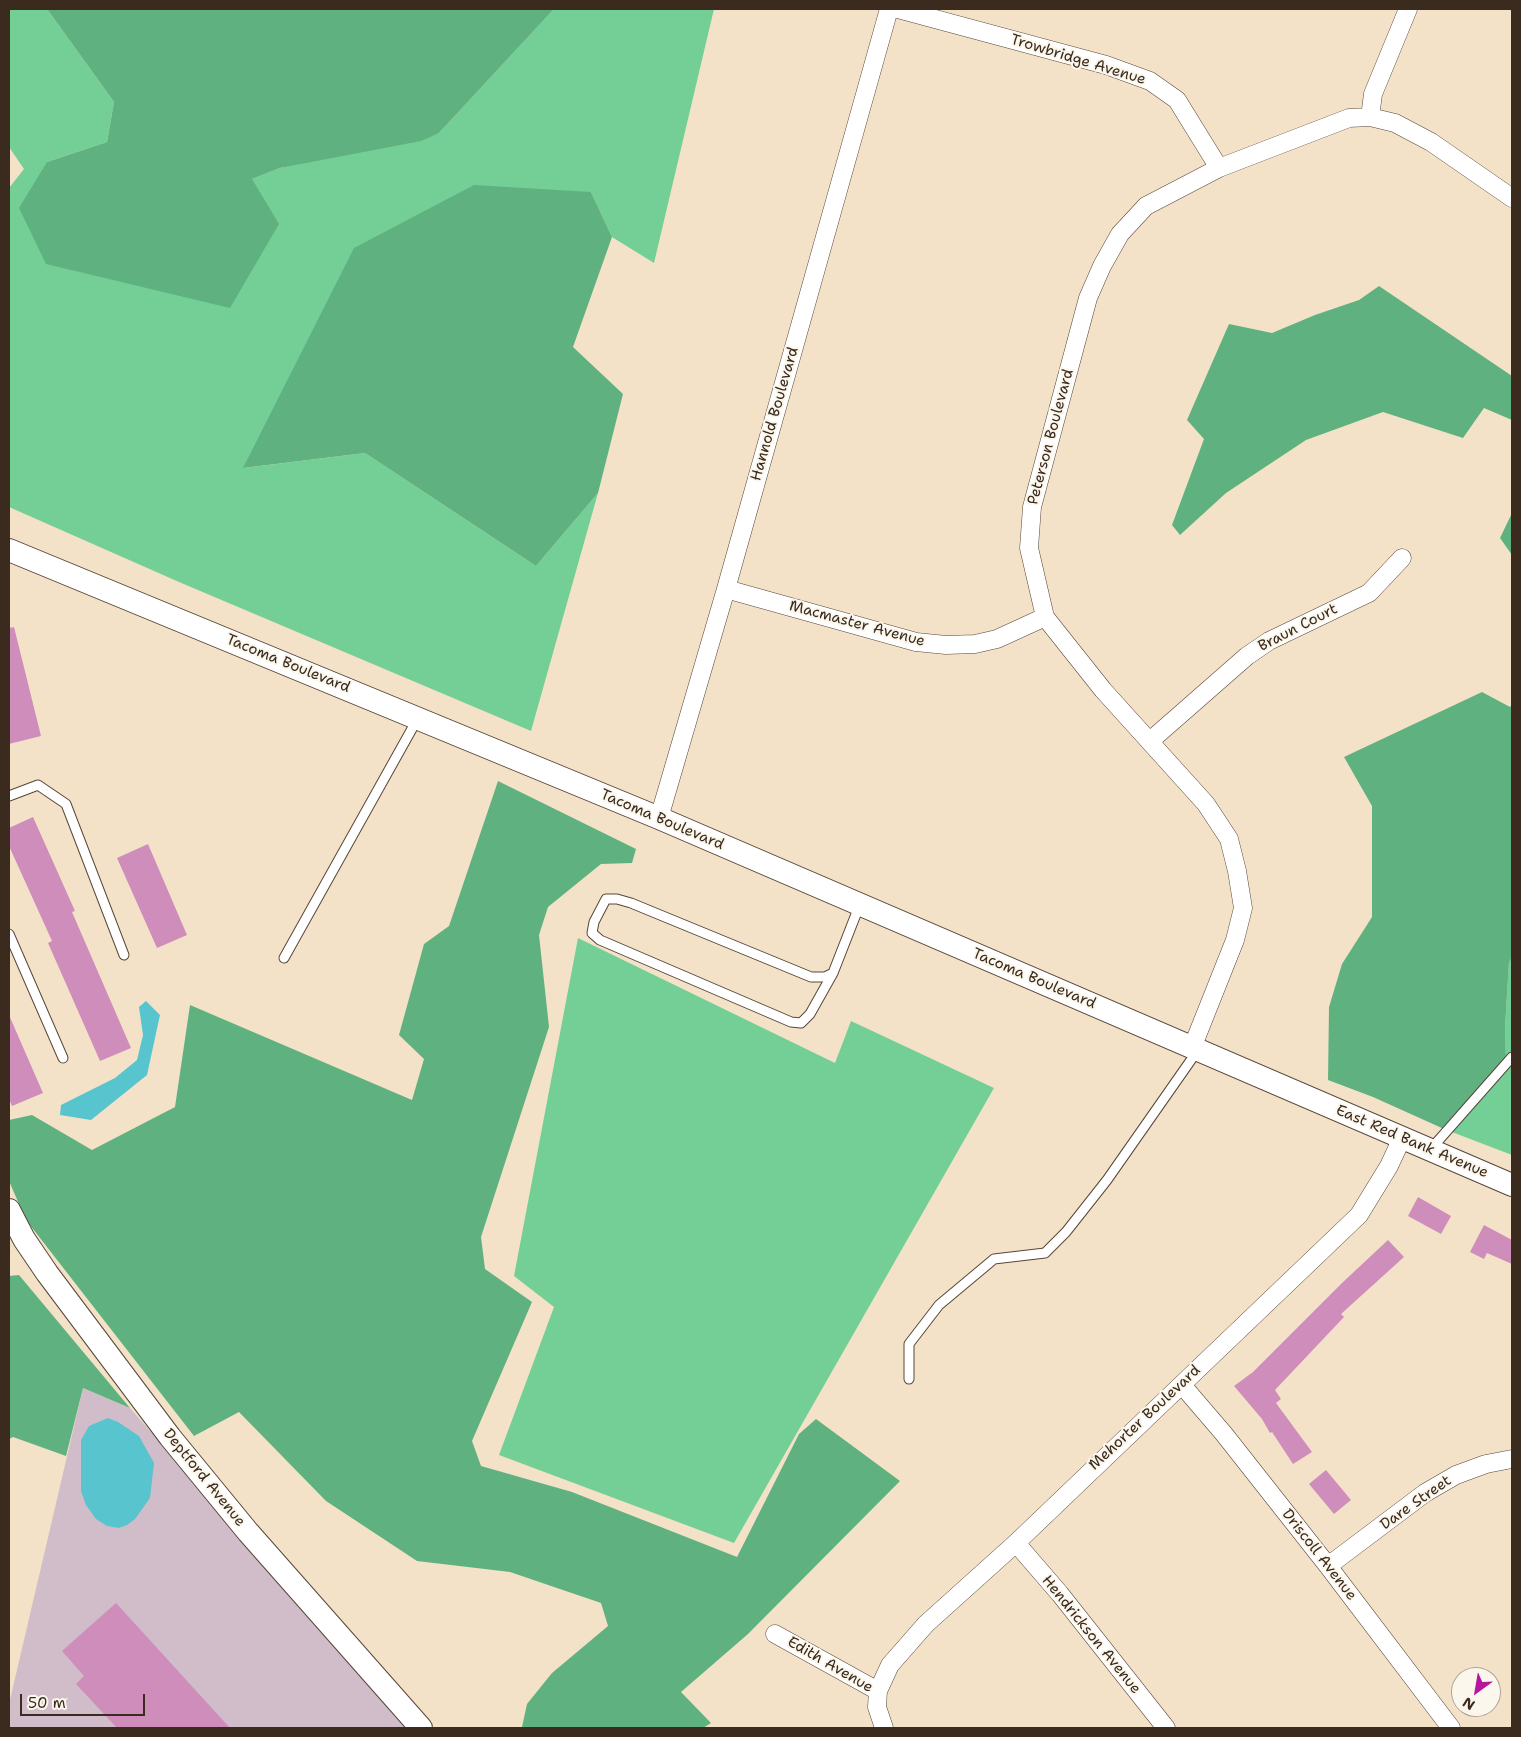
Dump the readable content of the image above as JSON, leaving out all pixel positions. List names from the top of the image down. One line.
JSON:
{"streets":{"street":["Trowbridge Avenue","Hannold Boulevard","Peterson Boulevard","Macmaster Avenue","Braun Court","Tacoma Boulevard","East Red Bank Avenue","Mehorter Boulevard","Deptford Avenue","Dare Street","Driscoll Avenue","Hendrickson Avenue","Edith Avenue"]},"crossings":[["Trowbridge Avenue","Peterson Boulevard"],["Hannold Boulevard","Macmaster Avenue"],["Hannold Boulevard","Tacoma Boulevard"],["Peterson Boulevard","Macmaster Avenue"],["Peterson Boulevard","Braun Court"],["Peterson Boulevard","Tacoma Boulevard"],["Tacoma Boulevard","East Red Bank Avenue"],["East Red Bank Avenue","Mehorter Boulevard"],["Mehorter Boulevard","Driscoll Avenue"],["Mehorter Boulevard","Hendrickson Avenue"],["Mehorter Boulevard","Edith Avenue"],["Dare Street","Driscoll Avenue"]],"scale_bar":"50 m","north":"bottom left"}
